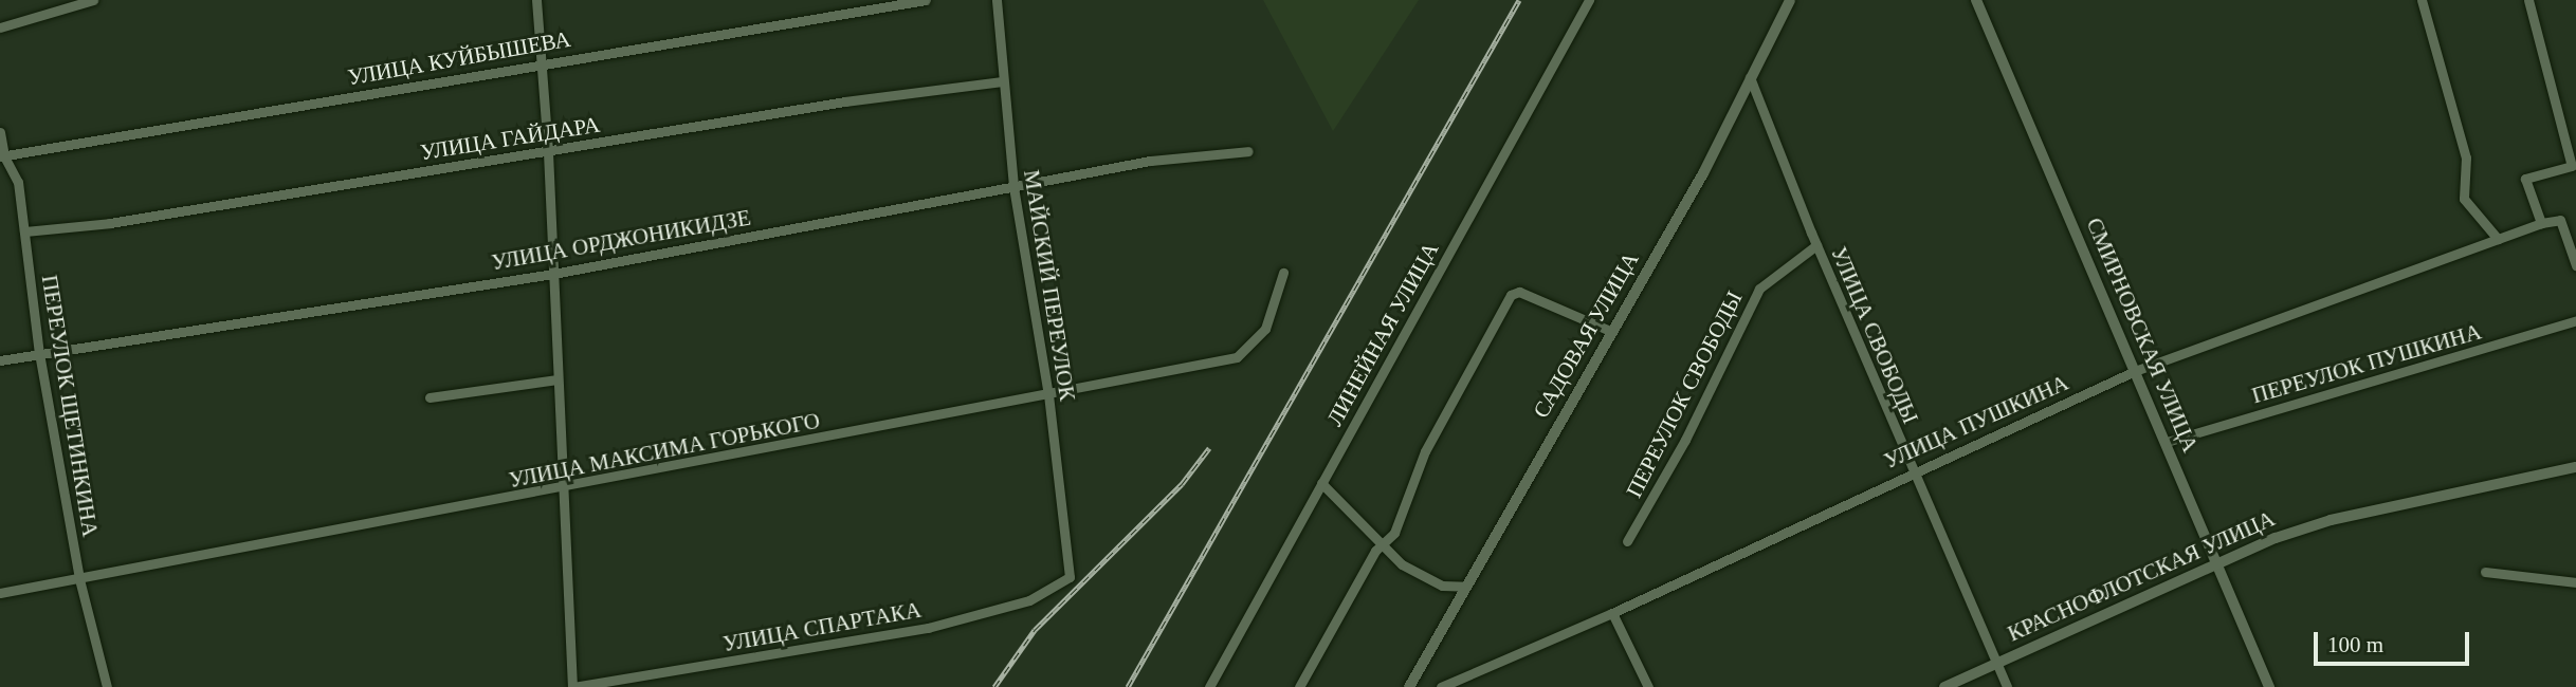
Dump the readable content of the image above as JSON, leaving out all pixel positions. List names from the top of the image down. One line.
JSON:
{"streets":{"street":["УЛИЦА КУЙБЫШЕВА","УЛИЦА ГАЙДАРА","УЛИЦА ОРДЖОНИКИДЗЕ","МАЙСКИЙ ПЕРЕУЛОК","ЛИНЕЙНАЯ УЛИЦА","САДОВАЯ УЛИЦА","УЛИЦА СВОБОДЫ","СМИРНОВСКАЯ УЛИЦА","ПЕРЕУЛОК ПУШКИНА","ПЕРЕУЛОК СВОБОДЫ","ПЕРЕУЛОК ЩЕТИНКИНА","УЛИЦА ПУШКИНА","УЛИЦА МАКСИМА ГОРЬКОГО","КРАСНОФЛОТСКАЯ УЛИЦА","УЛИЦА СПАРТАКА"]},"crossings":[["УЛИЦА КУЙБЫШЕВА","ПЕРЕУЛОК ЩЕТИНКИНА"],["УЛИЦА ГАЙДАРА","МАЙСКИЙ ПЕРЕУЛОК"],["УЛИЦА ГАЙДАРА","ПЕРЕУЛОК ЩЕТИНКИНА"],["УЛИЦА ОРДЖОНИКИДЗЕ","МАЙСКИЙ ПЕРЕУЛОК"],["УЛИЦА ОРДЖОНИКИДЗЕ","ПЕРЕУЛОК ЩЕТИНКИНА"],["МАЙСКИЙ ПЕРЕУЛОК","УЛИЦА МАКСИМА ГОРЬКОГО"],["МАЙСКИЙ ПЕРЕУЛОК","УЛИЦА СПАРТАКА"],["САДОВАЯ УЛИЦА","УЛИЦА СВОБОДЫ"],["УЛИЦА СВОБОДЫ","ПЕРЕУЛОК СВОБОДЫ"],["УЛИЦА СВОБОДЫ","УЛИЦА ПУШКИНА"],["УЛИЦА СВОБОДЫ","КРАСНОФЛОТСКАЯ УЛИЦА"],["СМИРНОВСКАЯ УЛИЦА","ПЕРЕУЛОК ПУШКИНА"],["СМИРНОВСКАЯ УЛИЦА","УЛИЦА ПУШКИНА"],["СМИРНОВСКАЯ УЛИЦА","КРАСНОФЛОТСКАЯ УЛИЦА"],["ПЕРЕУЛОК ЩЕТИНКИНА","УЛИЦА МАКСИМА ГОРЬКОГО"]],"scale_bar":"100 m"}
